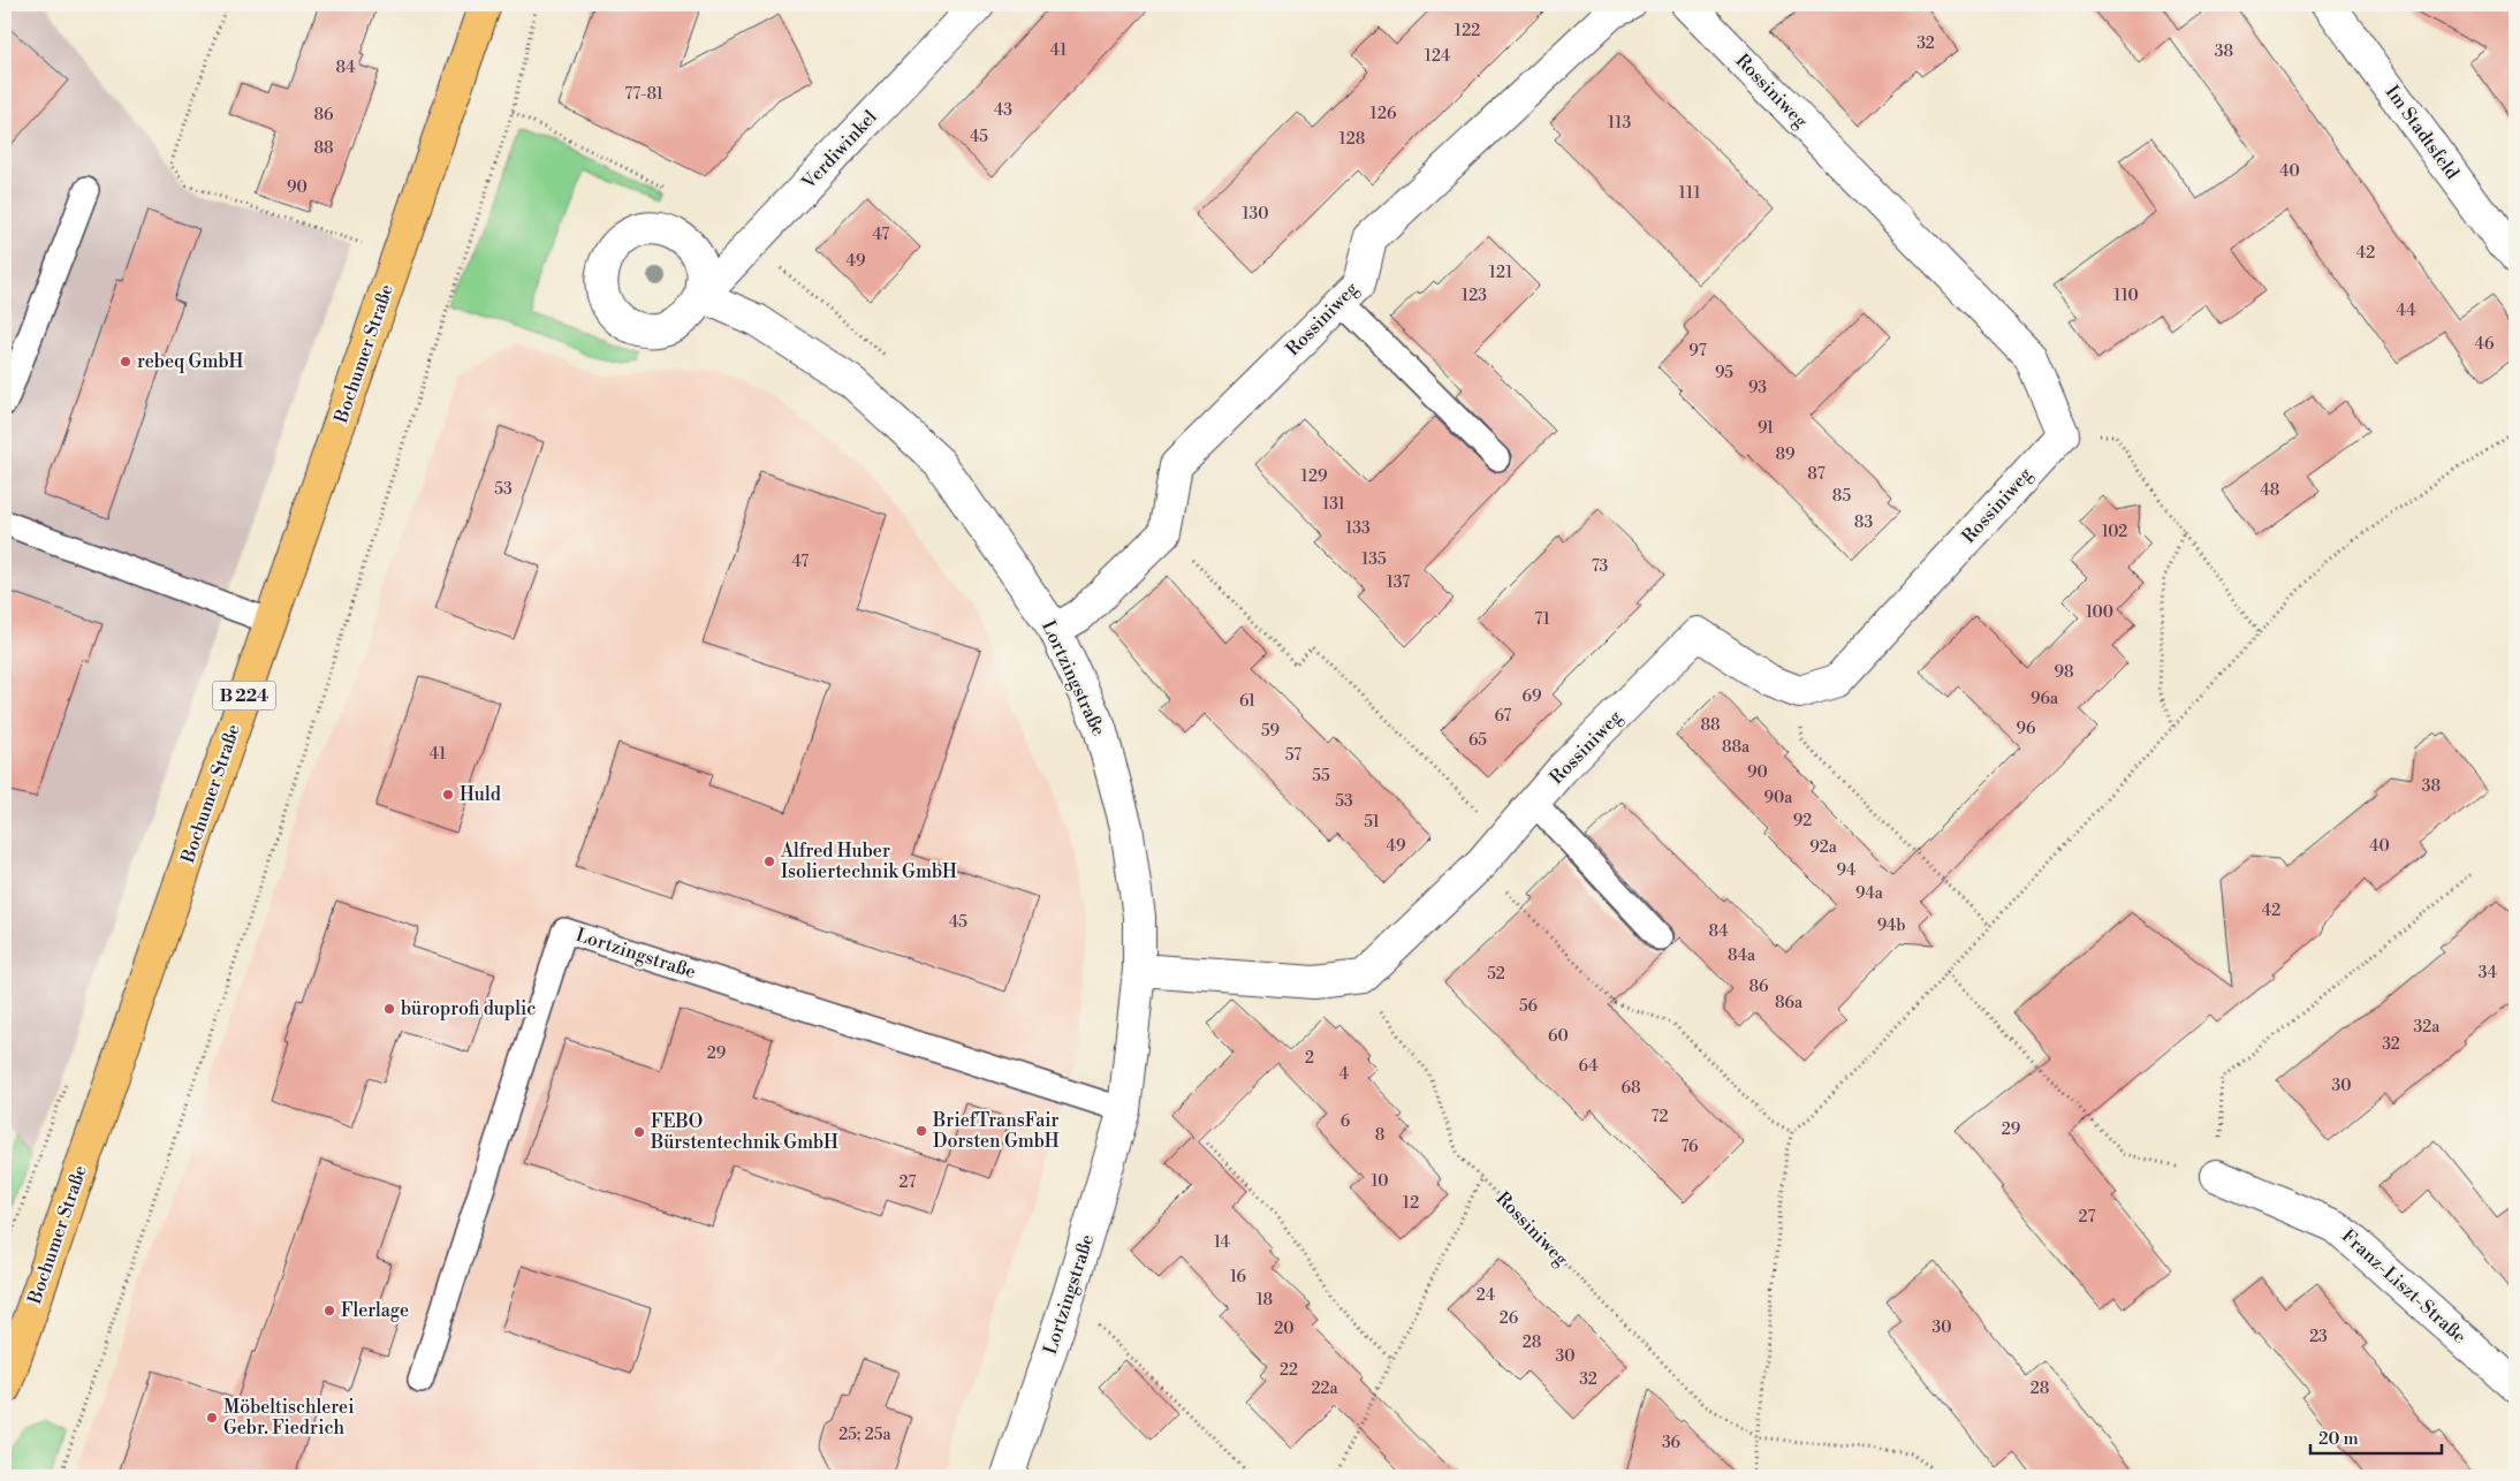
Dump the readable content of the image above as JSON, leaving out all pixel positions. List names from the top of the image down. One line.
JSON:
{"streets":{"main road":["Bochumer Straße","B 224"],"street":["Rossiniweg","Im Stadtsfeld","Verdiwinkel","Lortzingstraße","Franz-Liszt-Straße"]},"crossings":[["Verdiwinkel","Lortzingstraße"]],"places":["rebeq GmbH","Huld","Alfred Huber Isoliertechnik GmbH","büroprofi duplic","BriefTransFair Dorsten GmbH","FEBO Bürstentechnik GmbH","Flerlage","Möbeltischlerei Gebr. Fiedrich"],"house_numbers":["122","32","41","38","124","84","77-81","43","126","86","113","45","128","88","40","90","111","130","47","42","49","121","123","110","44","46","97","95","93","91","89","87","129","53","48","85","131","83","133","102","135","47","73","137","100","71","98","69","96a","61","67","88","96","59","65","88a","41","57","90","55","38","90a","53","92","51","49","40","92a","94","94a","42","45","94b","84","84a","34","52","86","86a","56","32a","60","32","29","2","64","4","30","68","72","6","29","8","76","10","27","12","27","14","16","24","18","26","30","20","23","28","30","22","32","22a","28","25; 25a","36"],"scale_bar":"20 m"}
